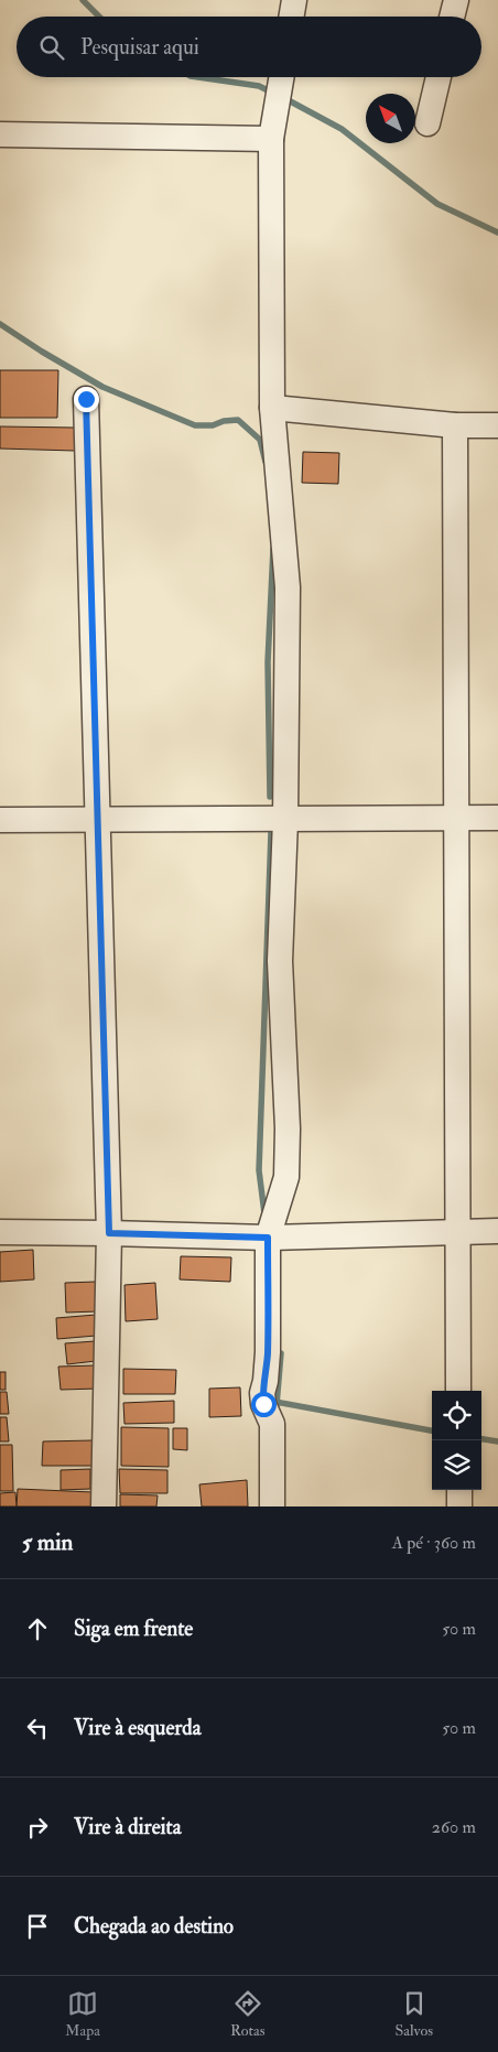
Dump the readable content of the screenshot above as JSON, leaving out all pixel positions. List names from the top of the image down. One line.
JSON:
{"north":"top left","page":{"search":"Pesquisar aqui","heading":["5 min","A pé · 360 m"],"list":[["Siga em frente","50 m"],["Vire à esquerda","50 m"],["Vire à direita","260 m"],"Chegada ao destino"],"nav":["Mapa","Rotas","Salvos"]}}
